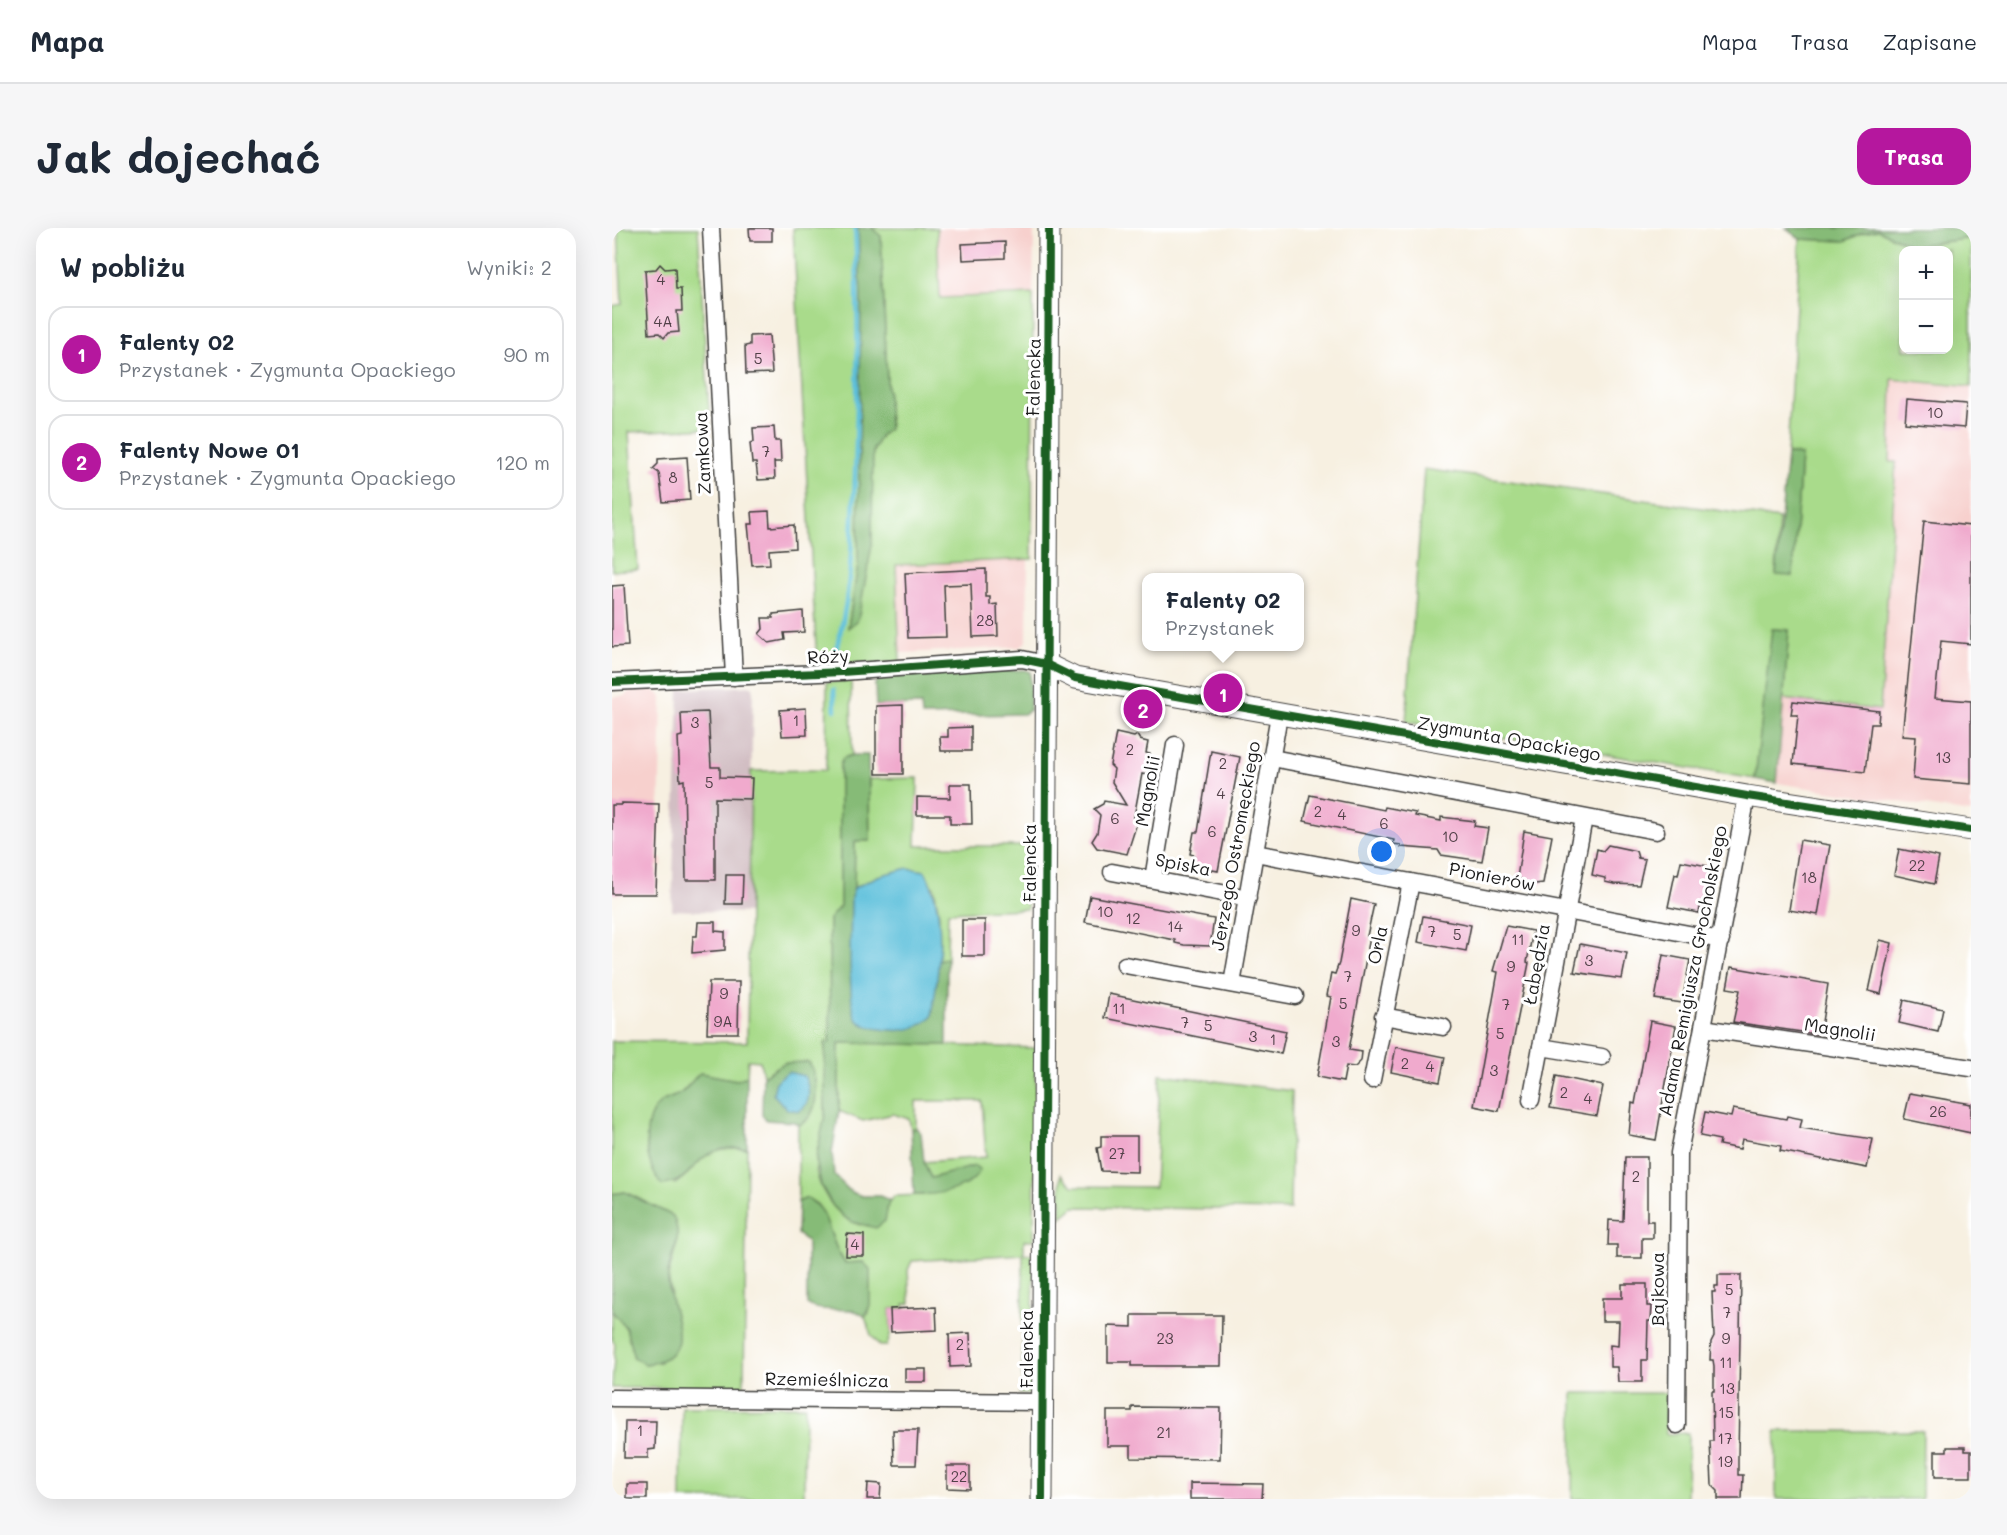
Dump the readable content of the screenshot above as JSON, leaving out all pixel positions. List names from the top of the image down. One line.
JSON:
{"streets":{"street":["Falencka","Zamkowa","Róży","Zygmunta Opackiego","Magnolii","Jerzego Ostromęckiego","Spiska","Pionierów","Orla","Łabędzia","Adama Remigiusza Grocholskiego","Bajkowa","Rzemieślnicza"]},"crossings":[["Falencka","Róży"],["Falencka","Zygmunta Opackiego"],["Falencka","Rzemieślnicza"],["Zamkowa","Róży"],["Róży","Zygmunta Opackiego"],["Zygmunta Opackiego","Jerzego Ostromęckiego"],["Zygmunta Opackiego","Adama Remigiusza Grocholskiego"],["Magnolii","Spiska"],["Magnolii","Adama Remigiusza Grocholskiego"],["Jerzego Ostromęckiego","Spiska"],["Jerzego Ostromęckiego","Pionierów"],["Pionierów","Orla"],["Pionierów","Łabędzia"],["Pionierów","Adama Remigiusza Grocholskiego"],["Adama Remigiusza Grocholskiego","Bajkowa"]],"house_numbers":["4","4A","5","10","7","8","28","1","3","2","13","2","5","4","2","4","6","6","6","10","22","18","10","12","14","9","7","5","11","3","9","7","9","5","7","11","9A","7","5","5","3","1","3","2","4","3","2","4","26","27","2","4","5","7","23","9","2","11","13","15","1","21","17","19","22"],"page":{"header":"Mapa","nav":["Mapa","Trasa","Zapisane"],"buttons":"Trasa","title":"Jak dojechać","heading":["W pobliżu","Wyniki: 2"],"map_buttons":["+","−"],"list":[{"mark":"1","name":"Falenty 02","note":"Przystanek · Zygmunta Opackiego","value":"90 m"},{"mark":"2","name":"Falenty Nowe 01","note":"Przystanek · Zygmunta Opackiego","value":"120 m"}],"popup":["Falenty 02","Przystanek"],"pins":["1","2"]}}
